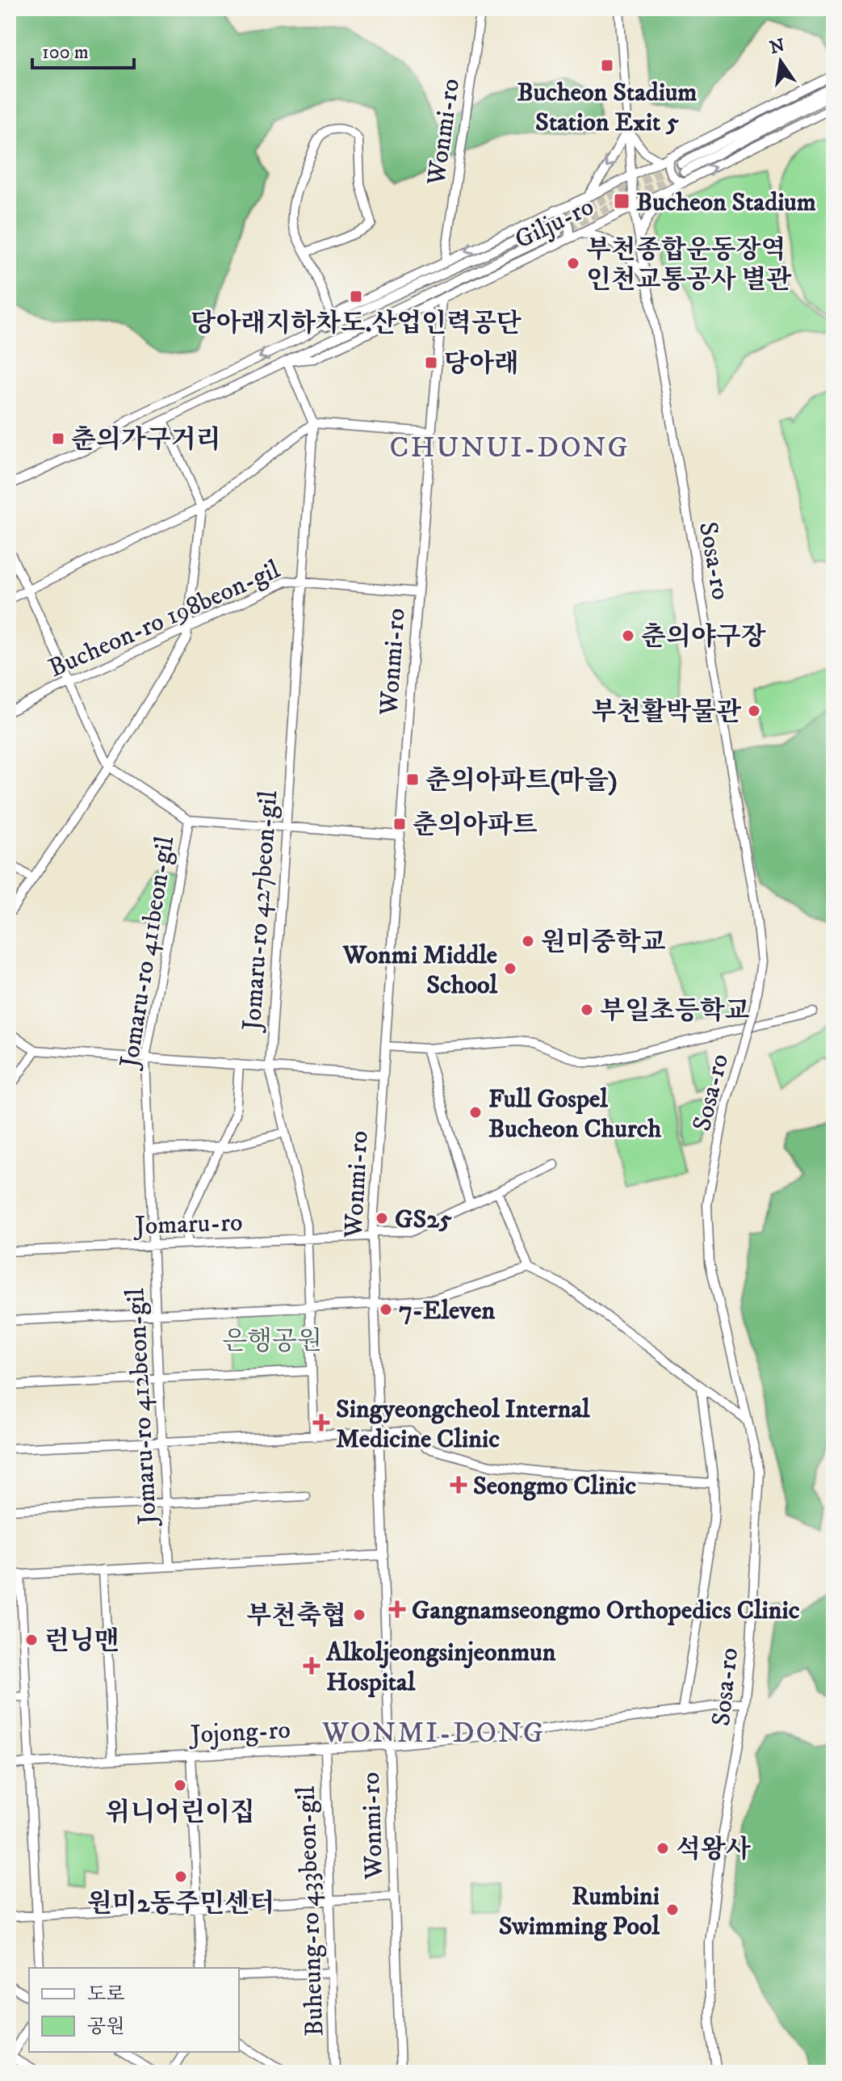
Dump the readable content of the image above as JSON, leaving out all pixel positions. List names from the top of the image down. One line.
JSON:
{"streets":{"street":["Wonmi-ro","Gilju-ro","Sosa-ro","Bucheon-ro 198beon-gil","Jomaru-ro 427beon-gil","Jomaru-ro 411beon-gil","Jomaru-ro","Jomaru-ro 412beon-gil","Jojong-ro","Buheung-ro 433beon-gil"]},"crossings":[["Wonmi-ro","Gilju-ro"],["Wonmi-ro","Bucheon-ro 198beon-gil"],["Wonmi-ro","Jomaru-ro"],["Wonmi-ro","Jojong-ro"],["Gilju-ro","Sosa-ro"],["Sosa-ro","Jojong-ro"],["Bucheon-ro 198beon-gil","Jomaru-ro 427beon-gil"],["Jomaru-ro 427beon-gil","Jomaru-ro"],["Jomaru-ro 411beon-gil","Jomaru-ro"],["Jomaru-ro 411beon-gil","Jomaru-ro 412beon-gil"],["Jomaru-ro","Jomaru-ro 412beon-gil"],["Jojong-ro","Buheung-ro 433beon-gil"]],"districts":["CHUNUI-DONG","WONMI-DONG"],"parks":["은행공원"],"places":{"transit":["Bucheon Stadium Station Exit 5","Bucheon Stadium","당아래지하차도.산업인력공단","당아래","춘의가구거리","춘의아파트(마을)","춘의아파트"],"other":["부천종합운동장역 인천교통공사 별관","춘의야구장","부천활박물관","원미중학교","Wonmi Middle School","부일초등학교","Full Gospel Bucheon Church","GS25","7-Eleven","부천축협","런닝맨","위니어린이집","석왕사","원미2동주민센터","Rumbini Swimming Pool"],"health":["Singyeongcheol Internal Medicine Clinic","Seongmo Clinic","Gangnamseongmo Orthopedics Clinic","Alkoljeongsinjeonmun Hospital"]},"legend":["도로","공원"],"scale_bar":"100 m","north":"top"}
